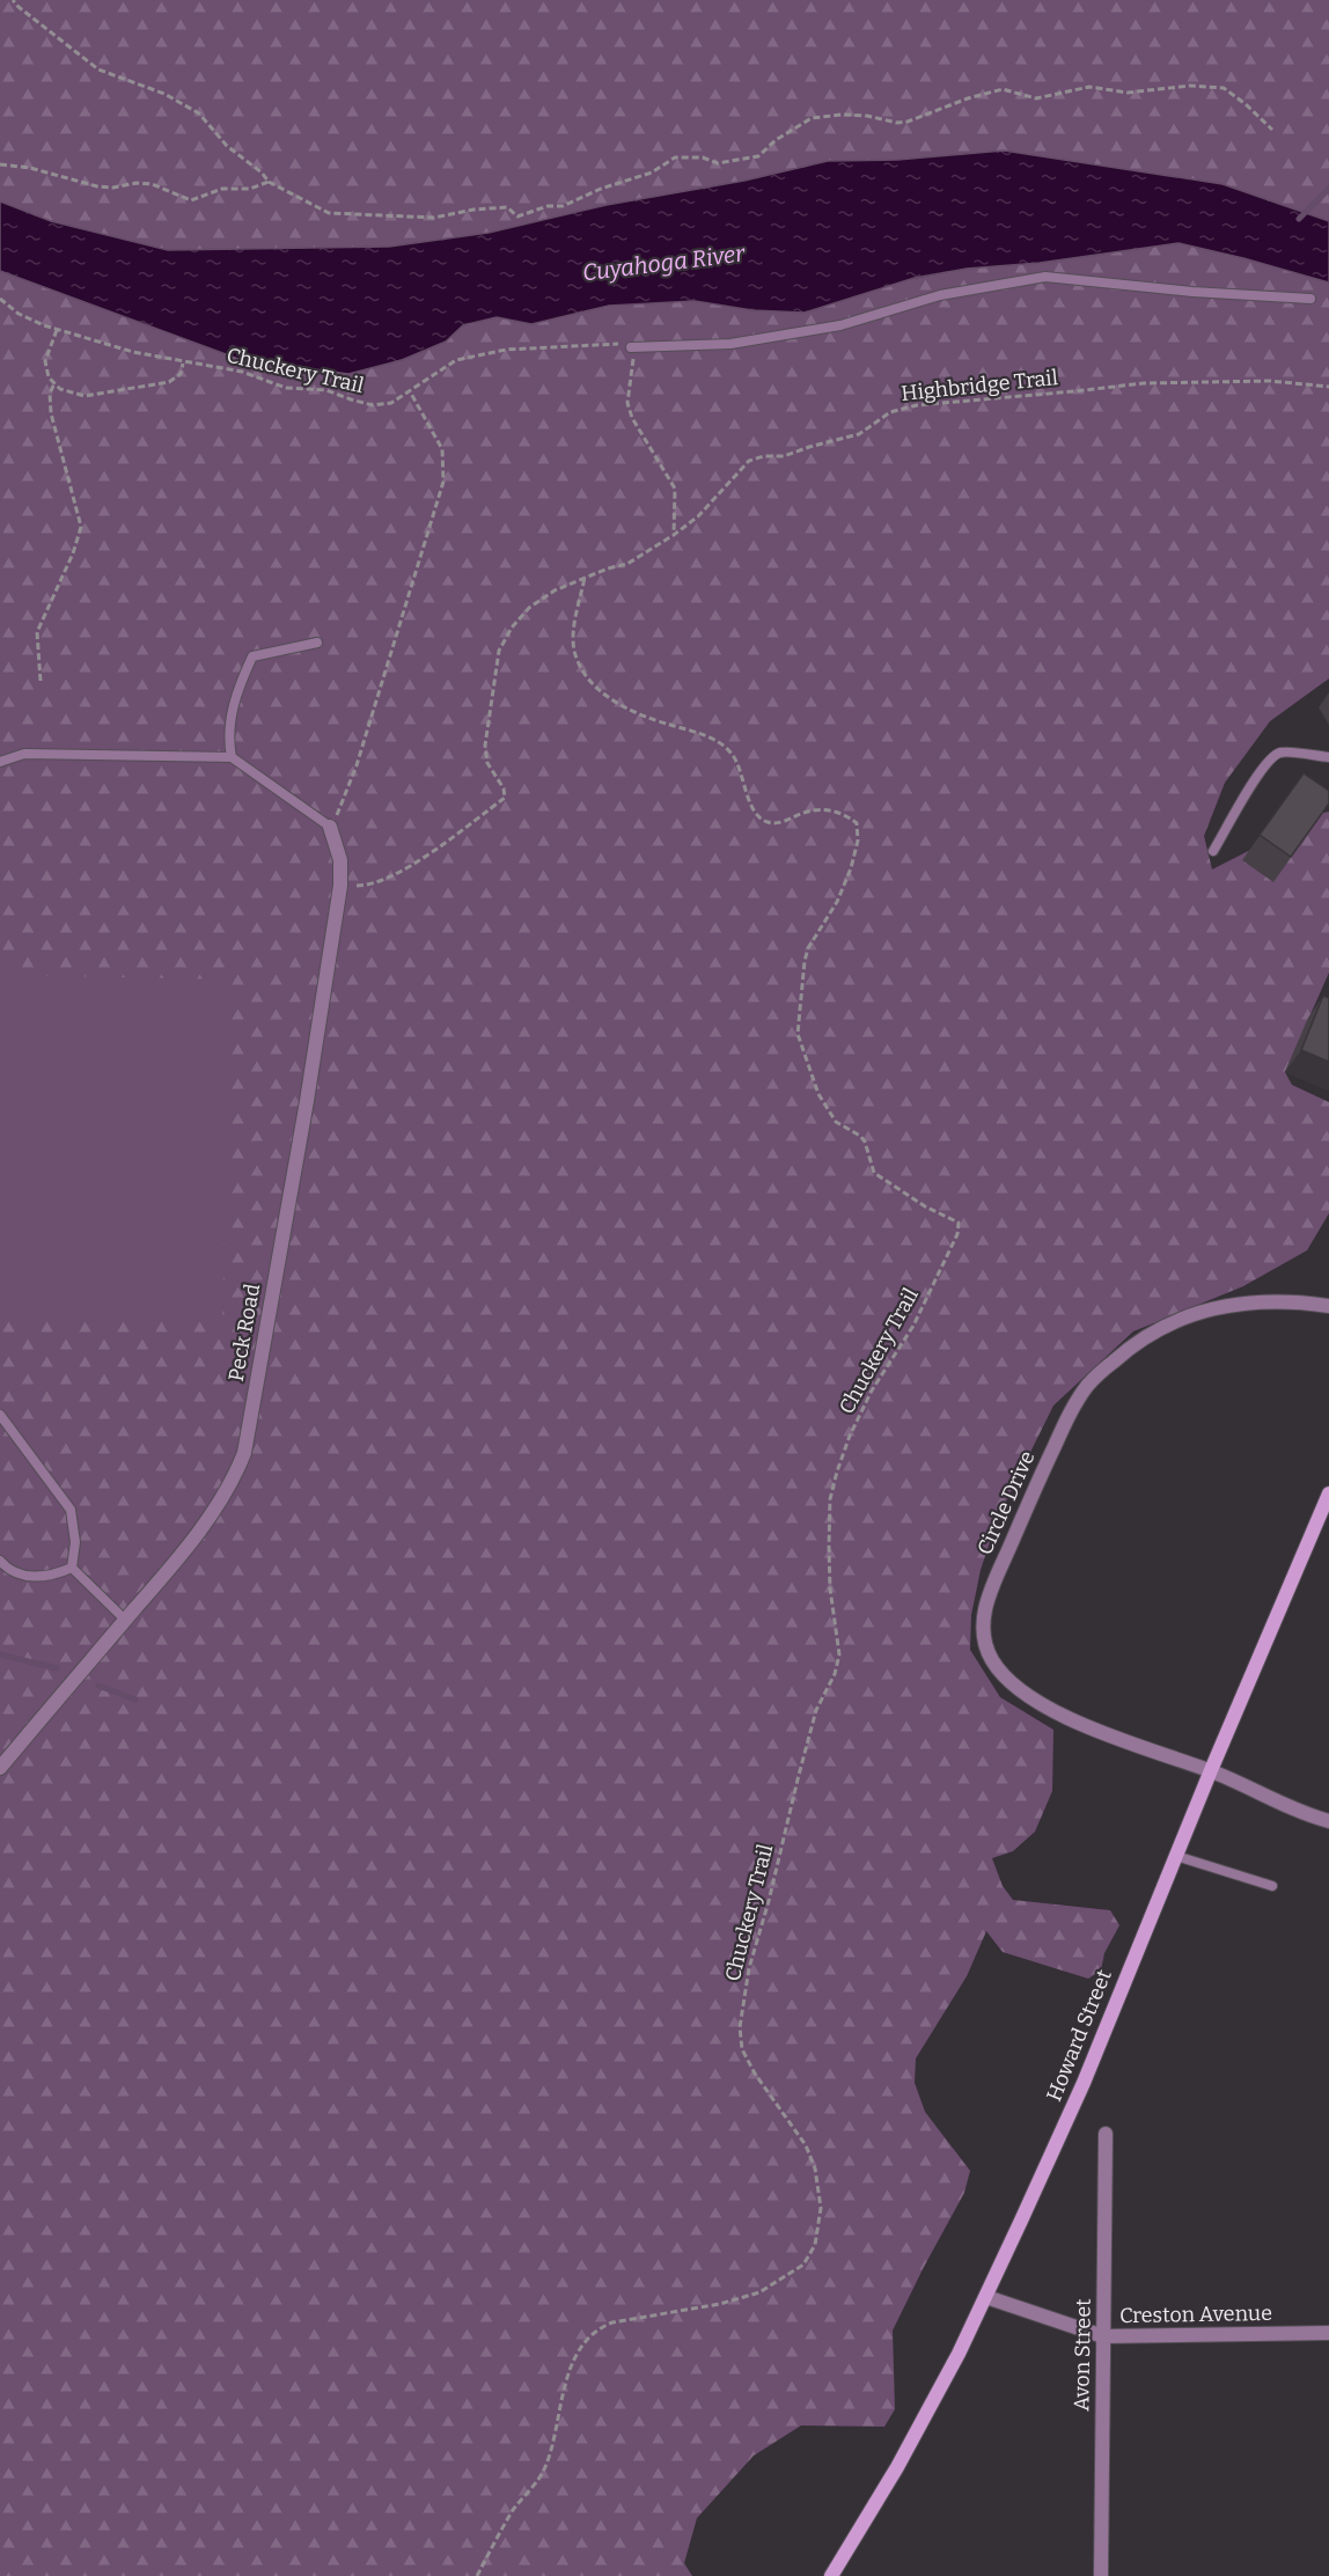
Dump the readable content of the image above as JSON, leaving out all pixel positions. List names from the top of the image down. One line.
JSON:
{"streets":{"main road":["Howard Street"],"street":["Peck Road","Circle Drive","Creston Avenue","Avon Street"],"path":["Chuckery Trail","Highbridge Trail"]},"crossings":[["Chuckery Trail","Highbridge Trail"],["Circle Drive","Howard Street"],["Howard Street","Creston Avenue"],["Creston Avenue","Avon Street"]],"water":["Cuyahoga River"]}
